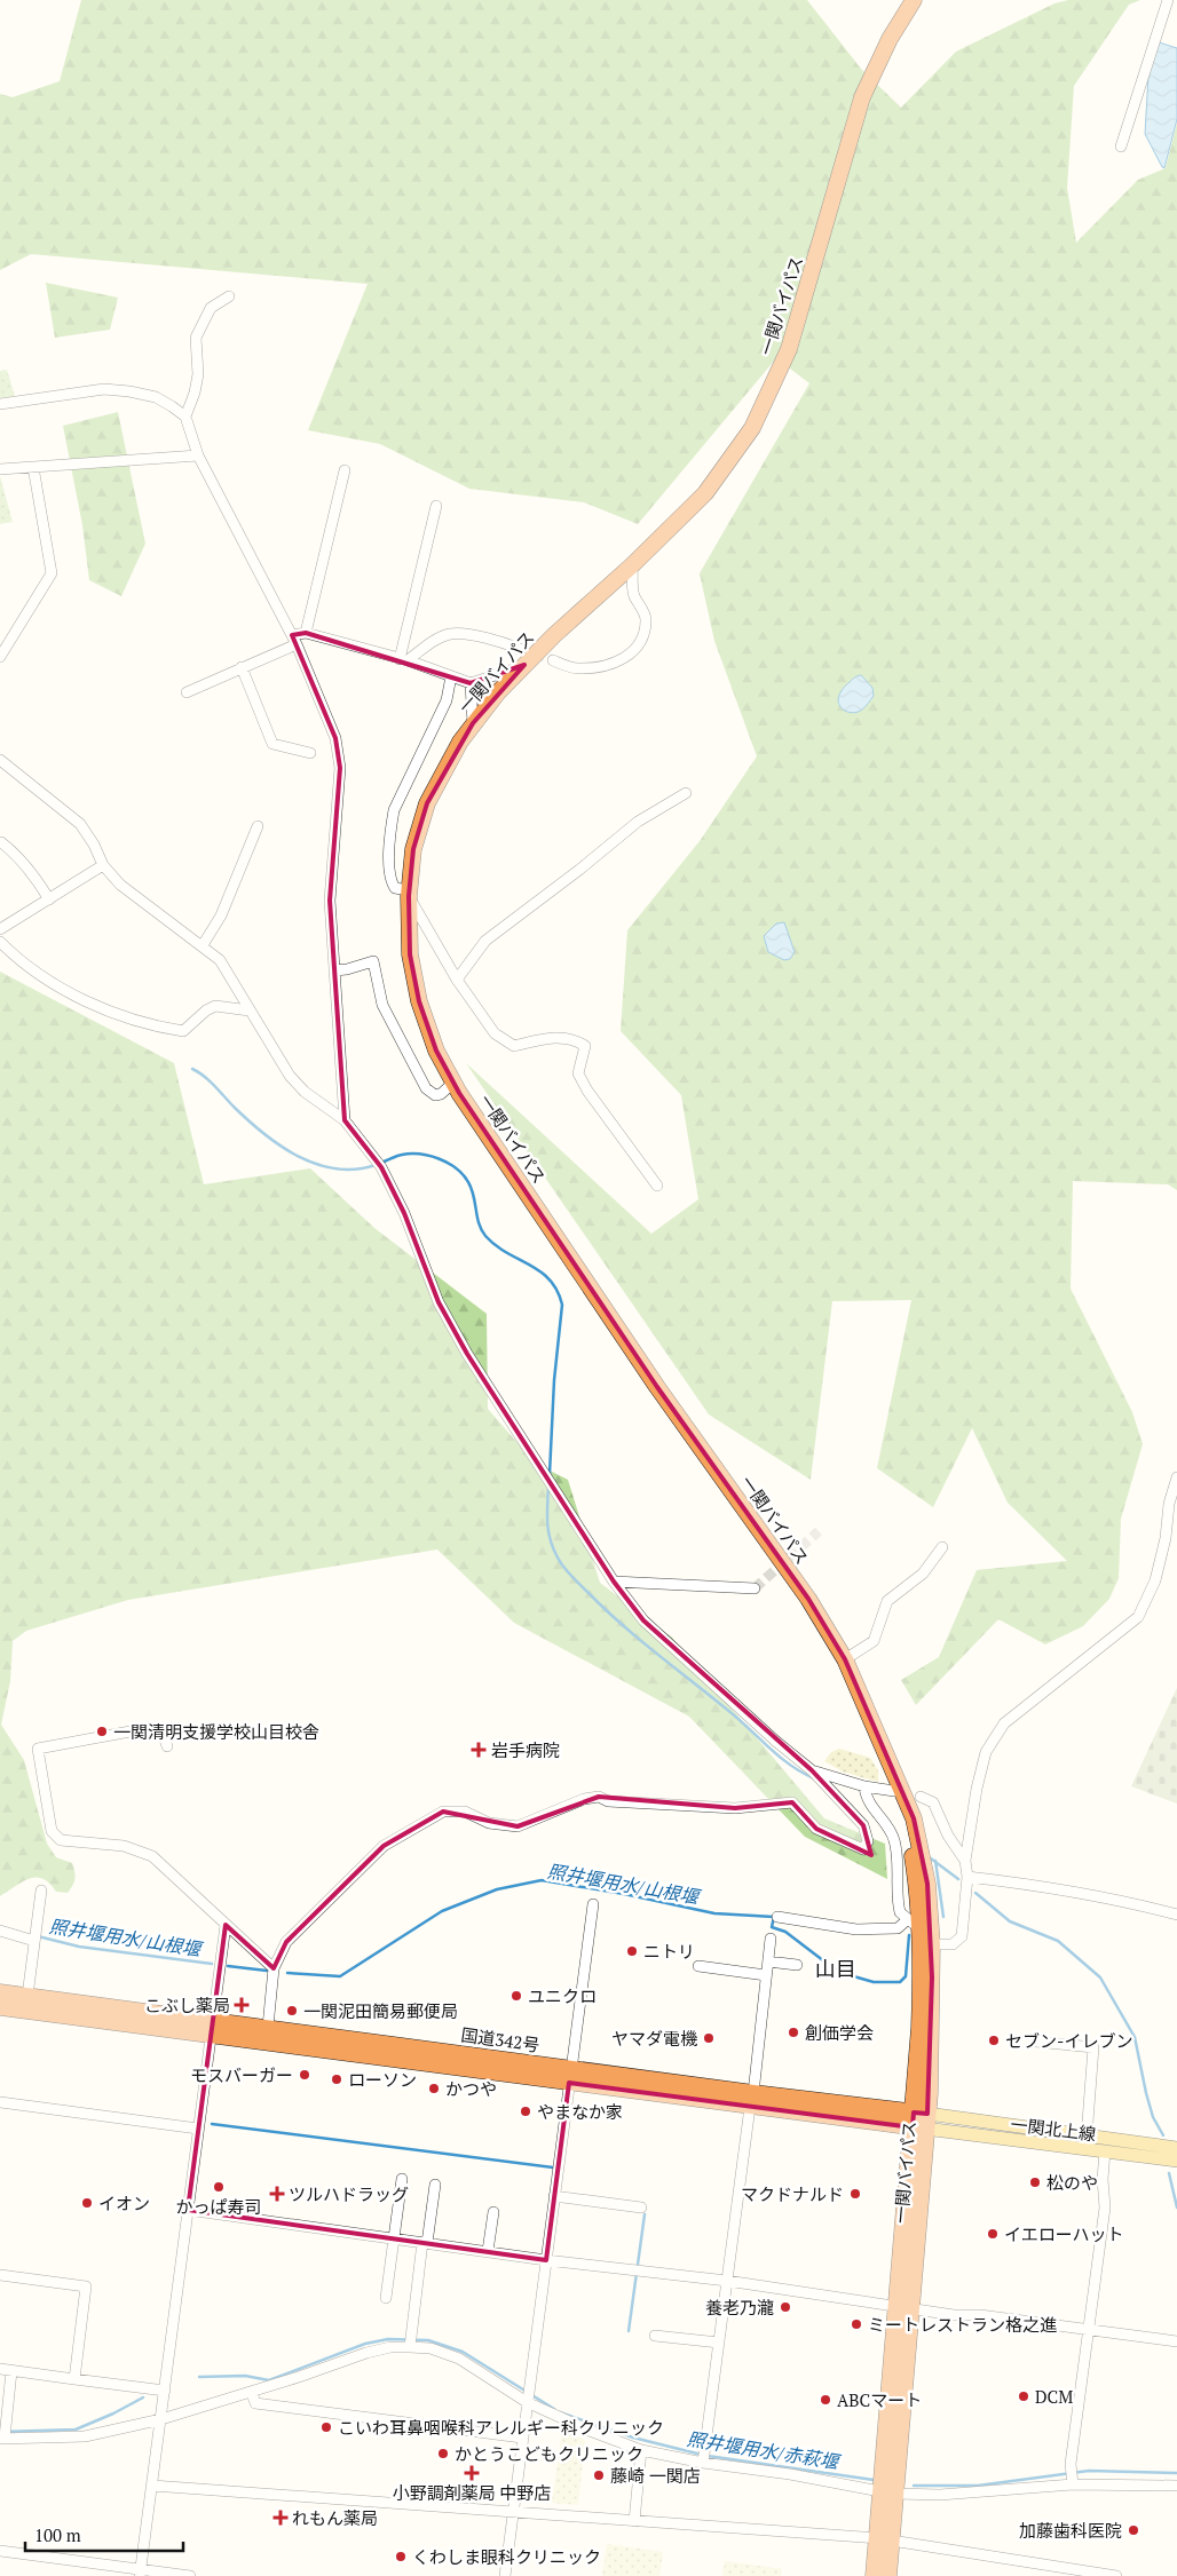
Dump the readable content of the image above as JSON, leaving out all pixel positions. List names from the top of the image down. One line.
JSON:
{"streets":{"highway":["一関バイパス","国道342号"],"main road":["一関北上線"]},"crossings":[["一関バイパス","国道342号"],["一関バイパス","一関北上線"],["国道342号","一関北上線"]],"districts":["山目"],"water":["照井堰用水/山根堰","照井堰用水/赤萩堰"],"places":{"other":["一関清明支援学校山目校舎","ニトリ","ユニクロ","一関泥田簡易郵便局","創価学会","ヤマダ電機","セブン-イレブン","モスバーガー","ローソン","かつや","やまなか家","松のや","かっぱ寿司","マクドナルド","イオン","イエローハット","養老乃瀧","ミートレストラン格之進","DCM","ABCマート","こいわ耳鼻咽喉科アレルギー科クリニック","かとうこどもクリニック","藤崎 一関店","加藤歯科医院","くわしま眼科クリニック"],"health":["岩手病院","こぶし薬局","ツルハドラッグ","小野調剤薬局 中野店","れもん薬局"]},"scale_bar":"100 m"}
